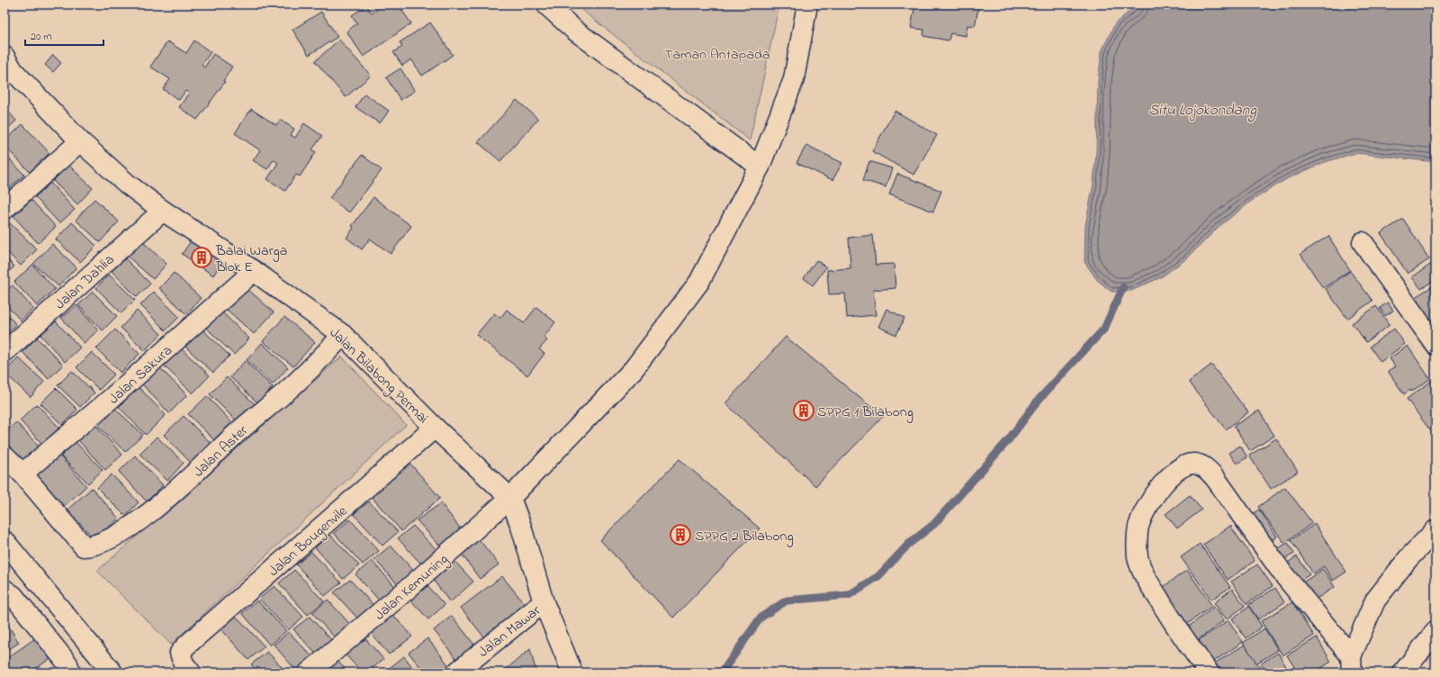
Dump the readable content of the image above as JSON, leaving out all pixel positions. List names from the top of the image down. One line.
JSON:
{"streets":{"street":["Jalan Dahlia","Jalan Sakura","Jalan Bilabong Permai","Jalan Aster","Jalan Bougenvile","Jalan Kemuning","Jalan Mawar"]},"crossings":[["Jalan Dahlia","Jalan Bilabong Permai"],["Jalan Sakura","Jalan Bilabong Permai"],["Jalan Sakura","Jalan Aster"],["Jalan Bilabong Permai","Jalan Aster"],["Jalan Bilabong Permai","Jalan Bougenvile"],["Jalan Bilabong Permai","Jalan Kemuning"],["Jalan Bilabong Permai","Jalan Mawar"]],"water":["Situ Lojokondang"],"parks":["Taman Antapada"],"places":{"building":["Balai Warga Blok E","SPPG 1 Bilabong","SPPG 2 Bilabong"]},"scale_bar":"20 m"}
